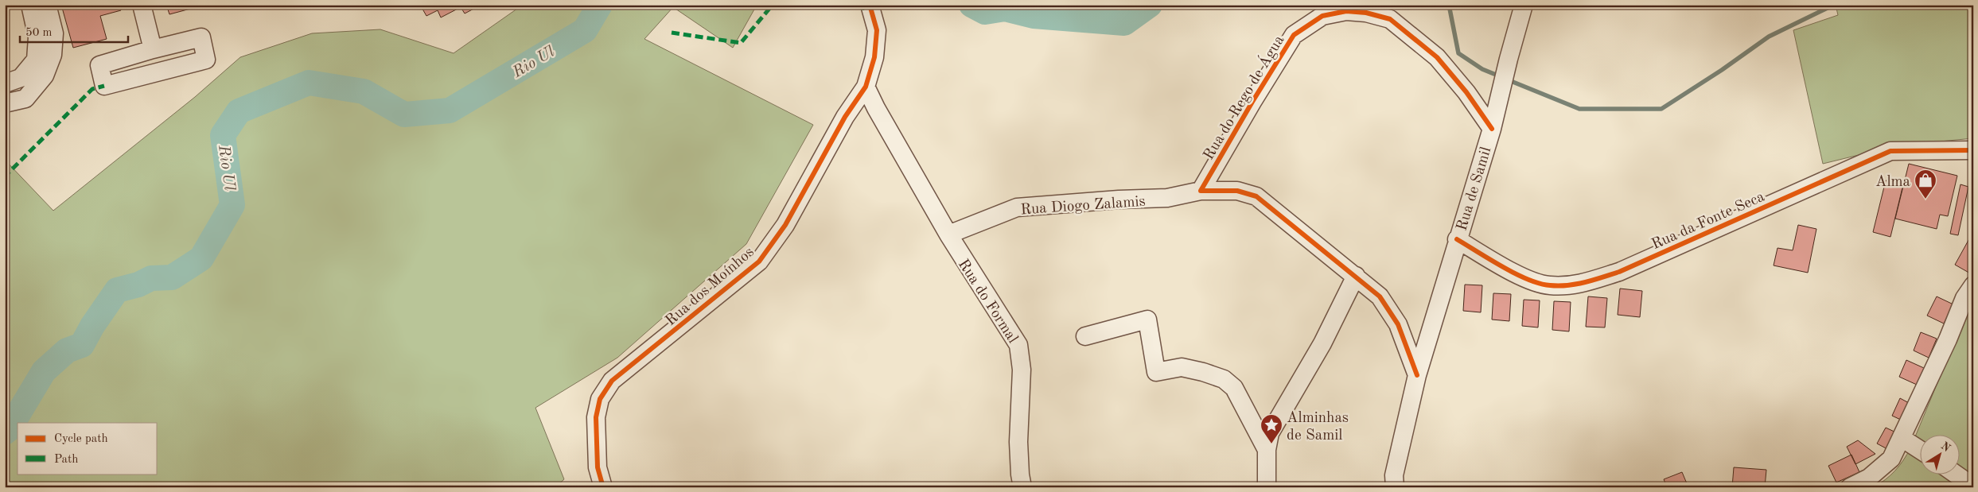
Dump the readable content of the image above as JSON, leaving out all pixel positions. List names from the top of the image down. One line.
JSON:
{"streets":{"street":["Rua do Rego de Água","Rua de Samil","Rua Diogo Zalamis","Rua da Fonte Seca","Rua dos Moínhos","Rua do Formal"]},"crossings":[["Rua do Rego de Água","Rua de Samil"],["Rua do Rego de Água","Rua Diogo Zalamis"],["Rua de Samil","Rua da Fonte Seca"],["Rua Diogo Zalamis","Rua do Formal"]],"water":["Rio Ul"],"places":{"shop":["Alma"],"place":["Alminhas de Samil"]},"legend":["Cycle path","Path"],"scale_bar":"50 m","north":"top right"}
